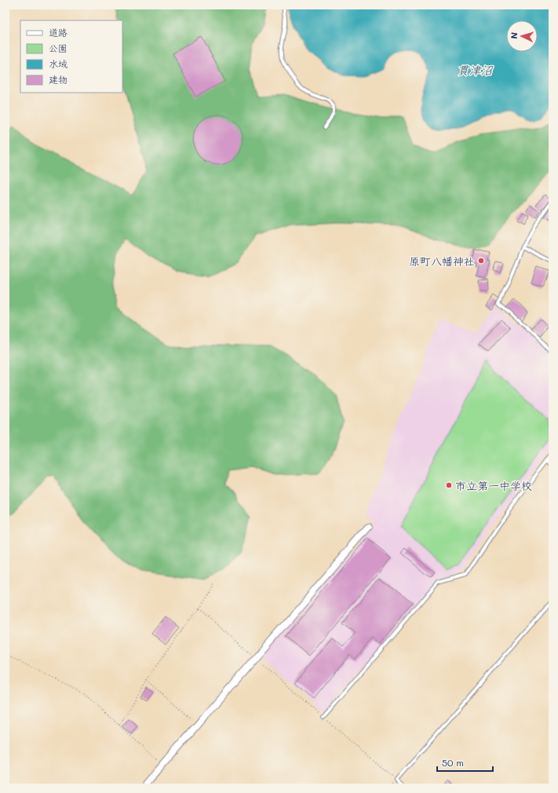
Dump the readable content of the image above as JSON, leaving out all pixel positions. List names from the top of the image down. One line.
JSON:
{"water":["貫津沼"],"places":["原町八幡神社","市立第一中学校"],"legend":["道路","公園","水域","建物"],"scale_bar":"50 m","north":"left"}
